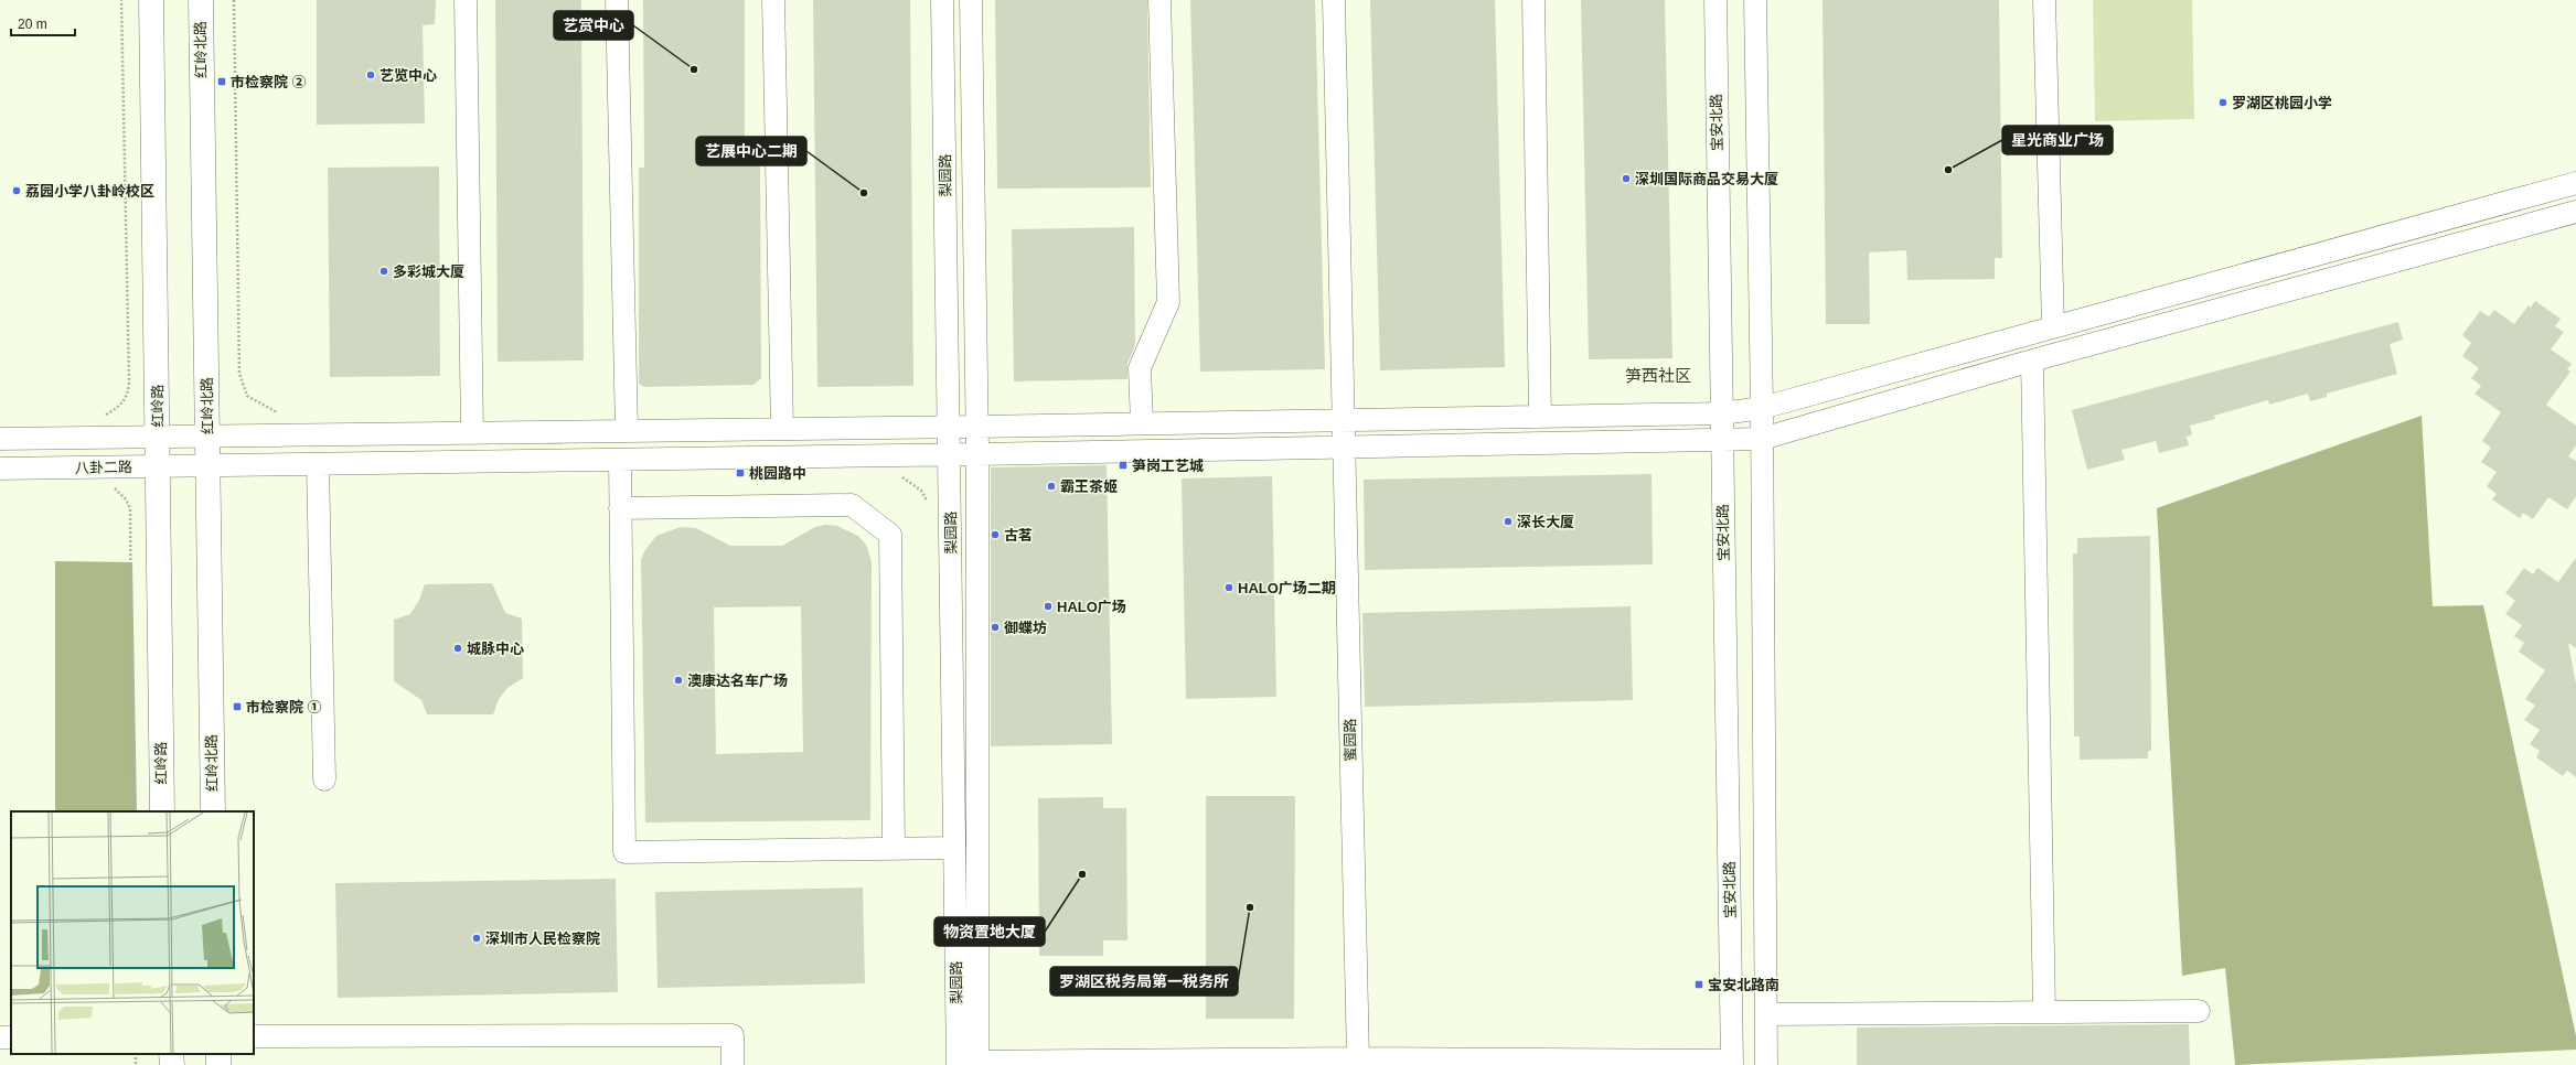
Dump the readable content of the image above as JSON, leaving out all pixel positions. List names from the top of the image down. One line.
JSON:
{"streets":{"main road":["红岭北路","红岭路"],"street":["宝安北路","梨园路","八卦二路","蜜园路"]},"crossings":[["红岭北路","八卦二路"],["宝安北路","八卦二路"],["梨园路","八卦二路"],["红岭路","八卦二路"],["八卦二路","蜜园路"]],"districts":["笋西社区"],"places":{"other":["艺赏中心","艺览中心","罗湖区桃园小学","星光商业广场","深圳国际商品交易大厦","荔园小学八卦岭校区","艺展中心二期","多彩城大厦","霸王茶姬","深长大厦","古茗","HALO广场二期","HALO广场","御蝶坊","城脉中心","澳康达名车广场","物资置地大厦","罗湖区税务局第一税务所","深圳市人民检察院"],"transit":["市检察院 ②","笋岗工艺城","桃园路中","市检察院 ①","宝安北路南"]},"scale_bar":"20 m"}
